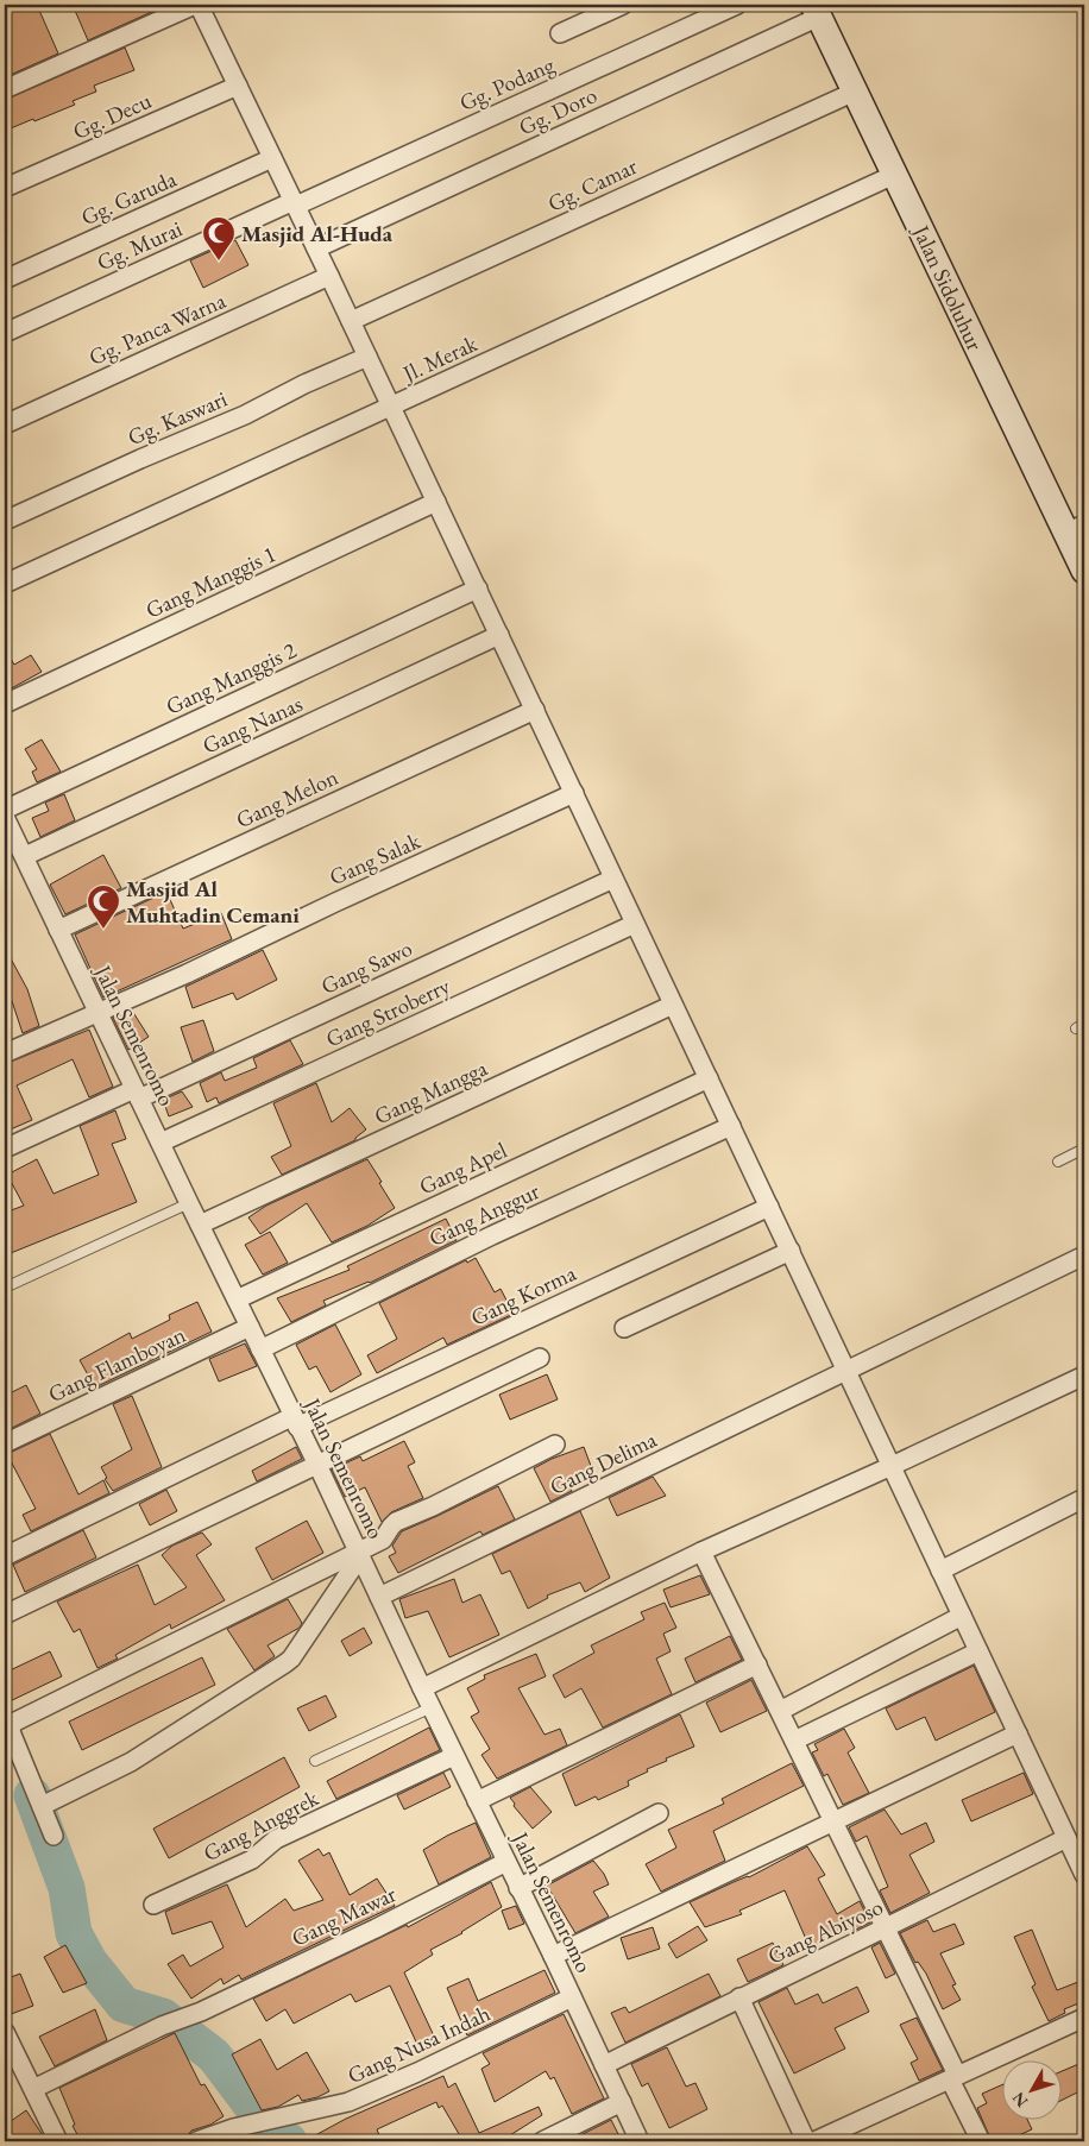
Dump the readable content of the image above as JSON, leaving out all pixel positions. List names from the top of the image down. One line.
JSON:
{"streets":{"main road":["Jalan Sidoluhur"],"street":["Gg. Podang","Gg. Doro","Gg. Decu","Gg. Camar","Gg. Garuda","Gg. Murai","Gg. Panca Warna","Jl. Merak","Gg. Kaswari","Gang Manggis 1","Gang Manggis 2","Gang Nanas","Gang Melon","Gang Salak","Gang Sawo","Gang Stroberry","Jalan Semenromo","Gang Mangga","Gang Apel","Gang Anggur","Gang Korma","Gang Flamboyan","Gang Delima","Gang Anggrek","Gang Mawar","Gang Abiyoso","Gang Nusa Indah"]},"crossings":[["Gg. Podang","Gg. Murai"],["Gg. Doro","Jalan Sidoluhur"],["Gg. Camar","Jalan Sidoluhur"],["Jalan Sidoluhur","Jl. Merak"],["Gang Nanas","Jalan Semenromo"],["Gang Melon","Jalan Semenromo"],["Gang Salak","Jalan Semenromo"],["Gang Sawo","Jalan Semenromo"],["Gang Stroberry","Jalan Semenromo"],["Jalan Semenromo","Gang Mangga"],["Jalan Semenromo","Gang Apel"],["Jalan Semenromo","Gang Anggur"],["Jalan Semenromo","Gang Korma"],["Jalan Semenromo","Gang Flamboyan"],["Jalan Semenromo","Gang Delima"],["Jalan Semenromo","Gang Anggrek"],["Jalan Semenromo","Gang Mawar"],["Jalan Semenromo","Gang Abiyoso"],["Jalan Semenromo","Gang Nusa Indah"]],"places":{"mosque":["Masjid Al-Huda","Masjid Al Muhtadin Cemani"]},"north":"bottom left"}
